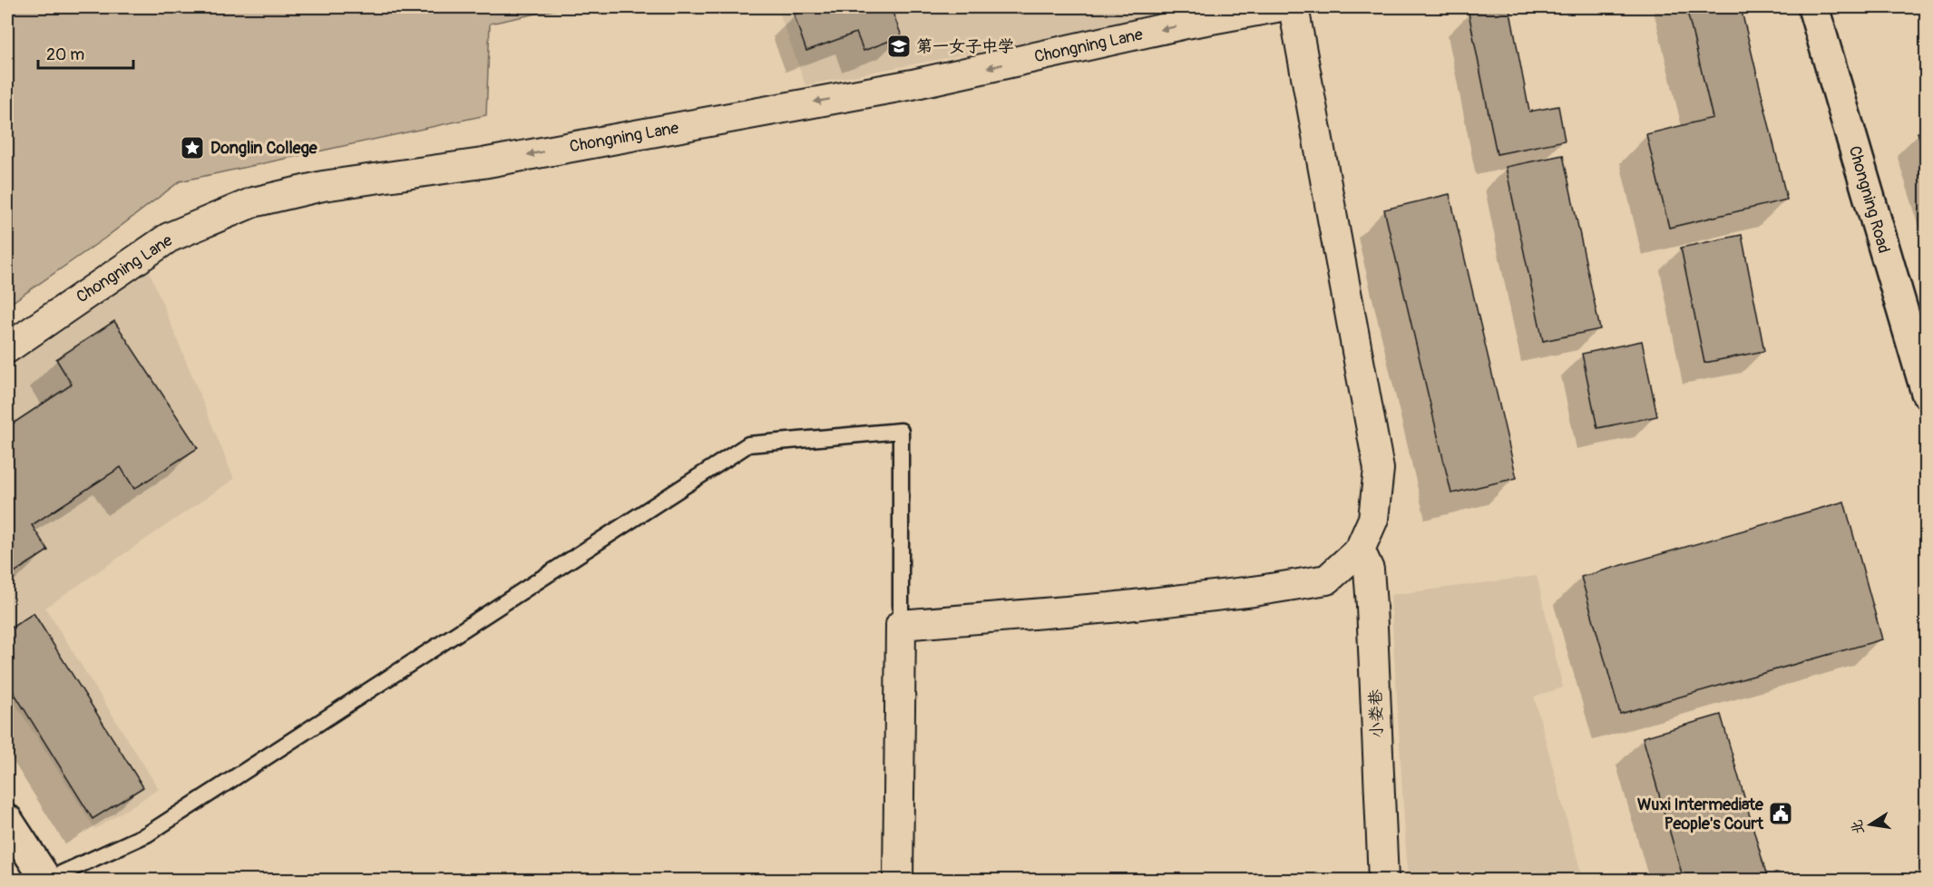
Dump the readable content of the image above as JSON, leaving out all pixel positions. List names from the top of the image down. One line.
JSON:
{"streets":{"street":["Chongning Lane","Chongning Road","小娄巷"]},"one_way":["Chongning Lane"],"places":{"school or university":["第一女子中学"],"place":["Donglin College"],"public building":["Wuxi Intermediate People's Court"]},"scale_bar":"20 m","north":"left"}
